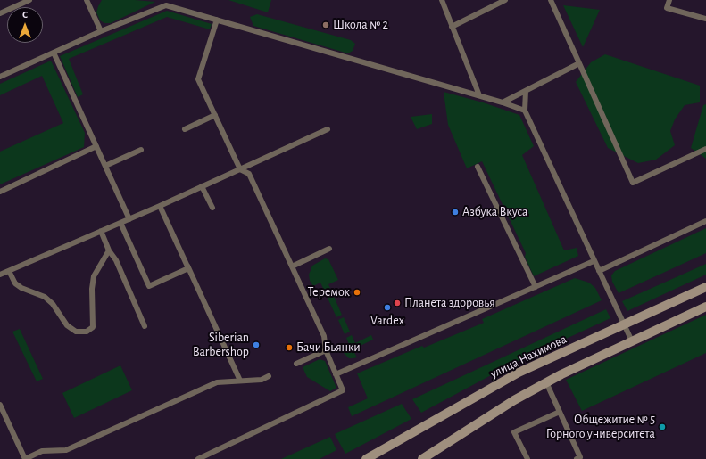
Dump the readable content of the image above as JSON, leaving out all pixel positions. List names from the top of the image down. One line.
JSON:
{"streets":{"main road":["улица Нахимова"]},"places":["Школа № 2","Азбука Вкуса","Теремок","Планета здоровья","Vardex","Siberian Barbershop","Бачи Бьянки","Общежитие № 5 Горного университета"],"north":"top"}
